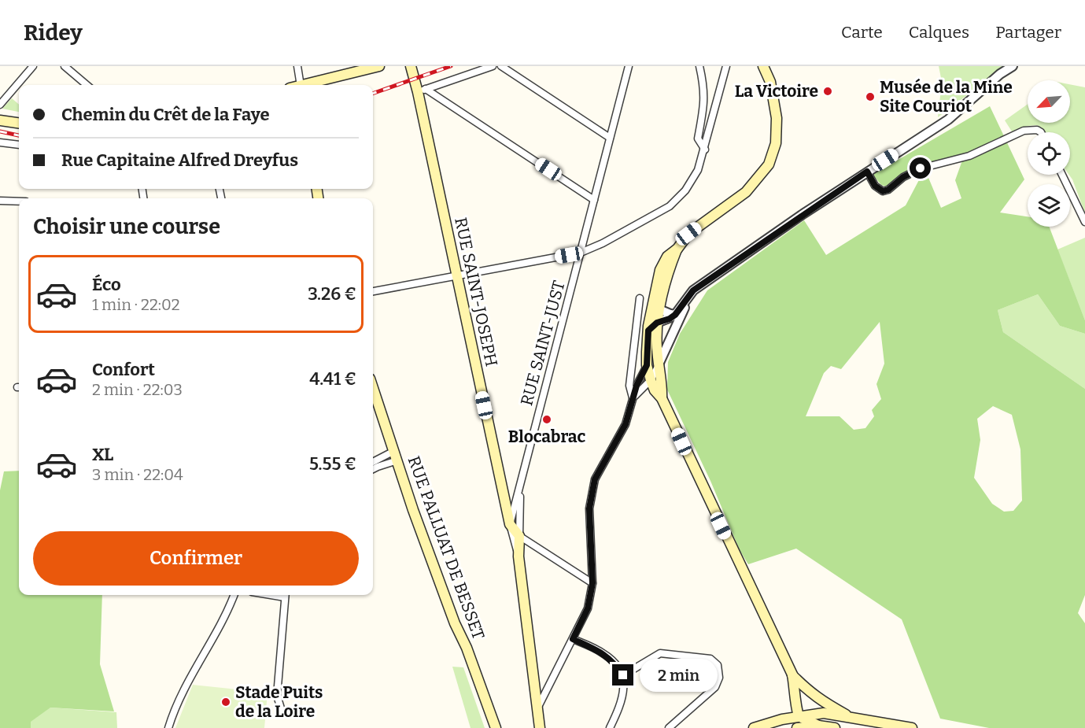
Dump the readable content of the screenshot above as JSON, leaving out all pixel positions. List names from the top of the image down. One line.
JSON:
{"streets":{"main road":["RUE SAINT-JOSEPH","RUE PALLUAT DE BESSET"],"street":["RUE SAINT-JUST"]},"crossings":[["RUE SAINT-JOSEPH","RUE SAINT-JUST"]],"places":["La Victoire","Musée de la Mine Site Couriot","Blocabrac","Stade Puits de la Loire"],"north":"bottom left","page":{"header":"Ridey","nav":["Carte","Calques","Partager"],"banner":["Chemin du Crêt de la Faye","Rue Capitaine Alfred Dreyfus"],"heading":"Choisir une course","list":[{"name":"Éco","note":"1 min · 22:02","value":"3.26 €"},{"name":"Confort","note":"2 min · 22:03","value":"4.41 €"},{"name":"XL","note":"3 min · 22:04","value":"5.55 €"}],"buttons":"Confirmer","bubble":"2 min"}}
